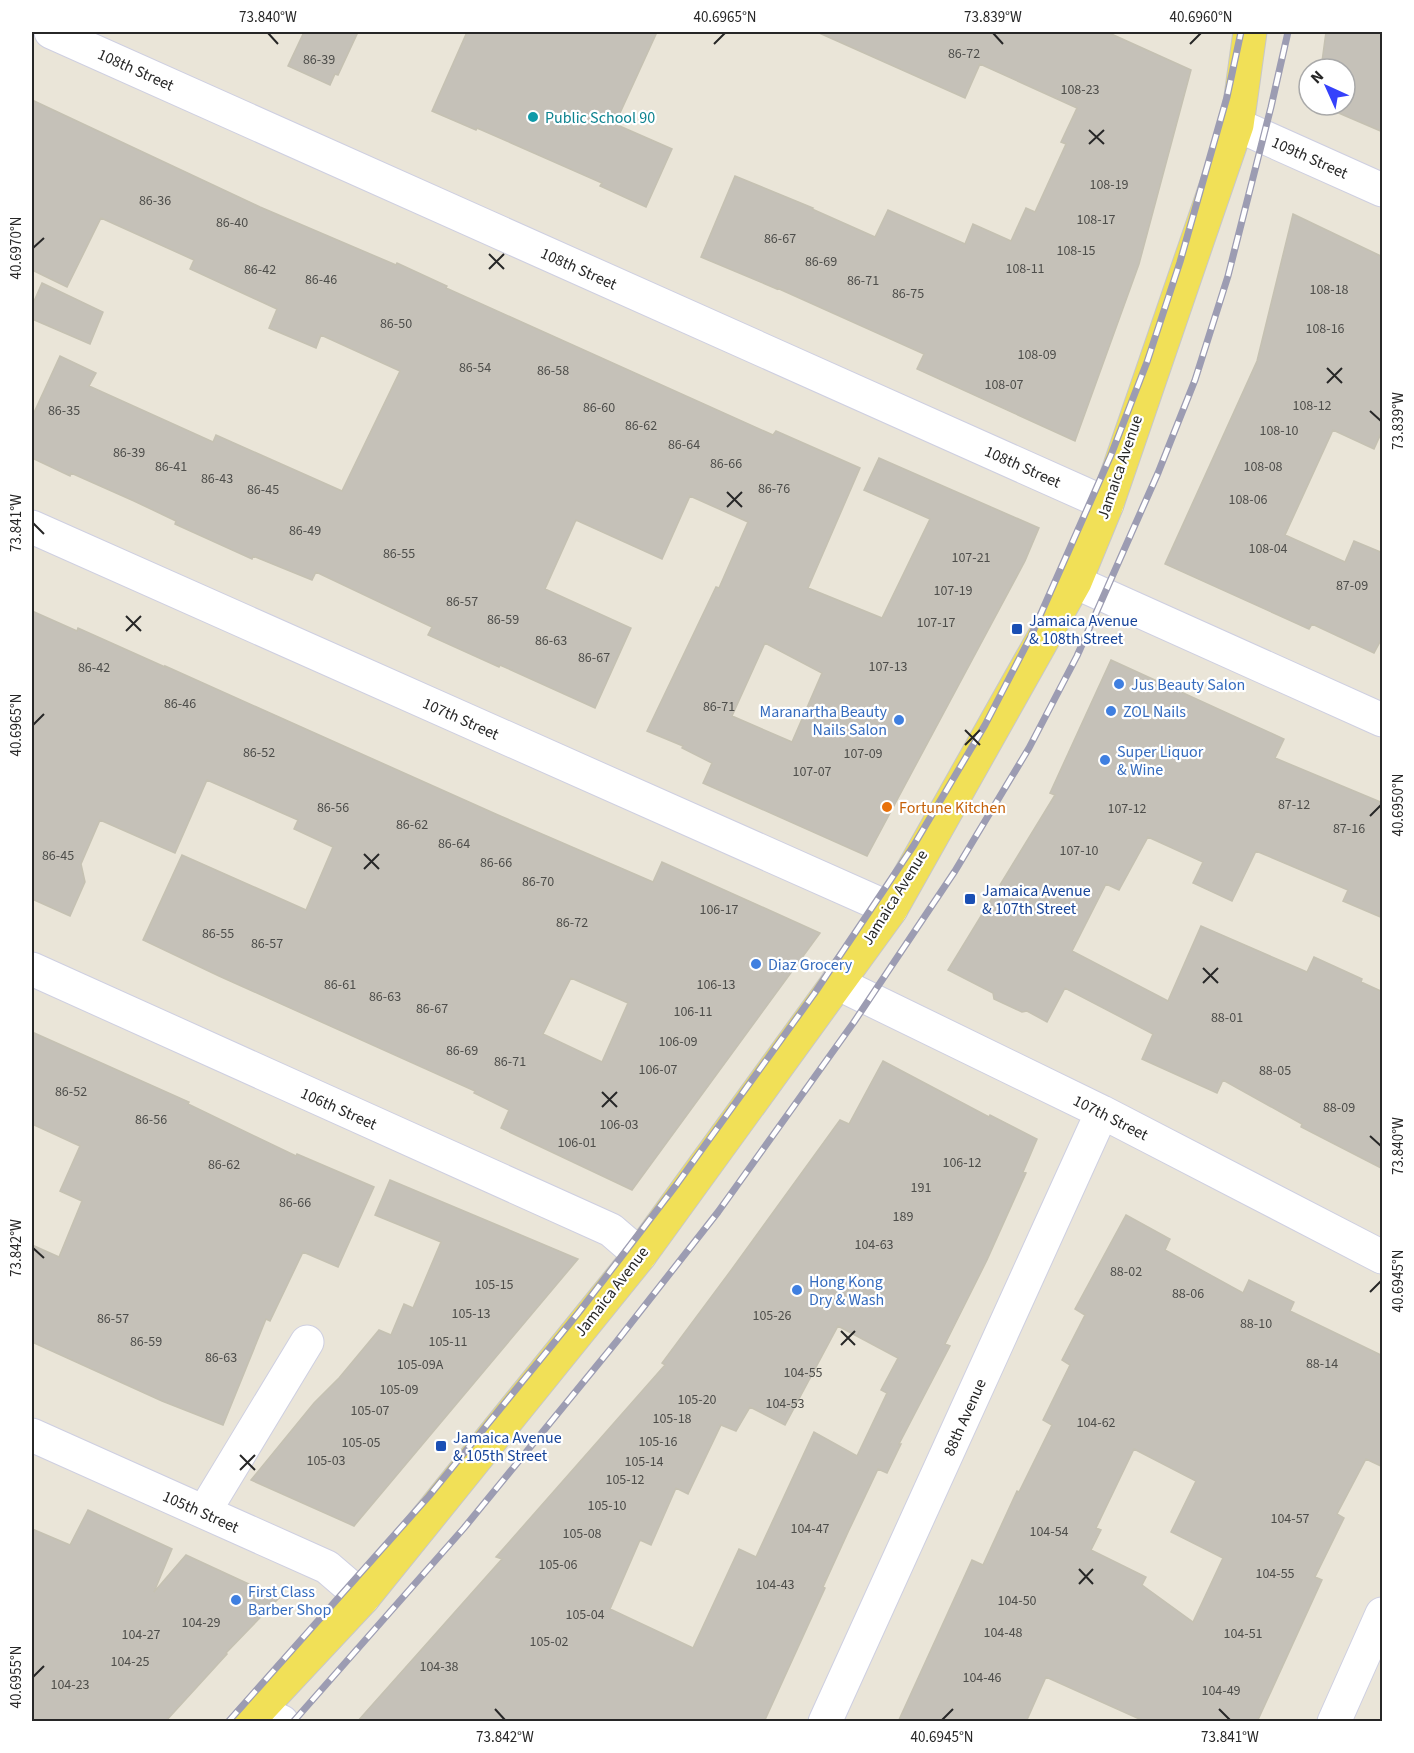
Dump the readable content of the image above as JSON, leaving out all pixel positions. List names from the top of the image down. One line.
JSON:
{"streets":{"main road":["Jamaica Avenue"],"street":["108th Street","109th Street","107th Street","106th Street","88th Avenue","105th Street"]},"crossings":[["108th Street","Jamaica Avenue"],["109th Street","Jamaica Avenue"],["Jamaica Avenue","107th Street"],["Jamaica Avenue","106th Street"],["Jamaica Avenue","105th Street"],["107th Street","88th Avenue"]],"places":{"other":["Public School 90","Jus Beauty Salon","ZOL Nails","Maranartha Beauty Nails Salon","Super Liquor & Wine","Fortune Kitchen","Diaz Grocery","Hong Kong Dry & Wash","First Class Barber Shop"],"transit":["Jamaica Avenue & 108th Street","Jamaica Avenue & 107th Street","Jamaica Avenue & 105th Street"]},"house_numbers":["86-72","86-39","108-23","108-19","86-36","108-17","86-40","86-67","108-15","86-69","108-11","86-42","86-46","86-71","108-18","86-75","86-50","108-16","108-09","86-54","86-58","108-07","108-12","86-60","86-35","86-62","108-10","86-64","86-39","86-66","86-41","108-08","86-43","86-76","86-45","108-06","86-49","108-04","86-55","107-21","87-09","107-19","86-57","86-59","107-17","86-63","86-67","107-13","86-42","86-46","86-71","86-52","107-09","107-07","87-12","86-56","107-12","86-62","87-16","86-64","107-10","86-45","86-66","86-70","106-17","86-72","86-55","86-57","86-61","106-13","86-63","86-67","106-11","88-01","106-09","86-69","86-71","106-07","88-05","86-52","88-09","86-56","106-03","106-01","106-12","86-62","191","86-66","189","104-63","88-02","105-15","88-06","105-13","105-26","86-57","88-10","86-59","105-11","86-63","88-14","105-09A","104-55","105-09","105-20","104-53","105-07","105-18","104-62","105-16","105-05","105-03","105-14","105-12","105-10","104-57","104-47","104-54","105-08","105-06","104-55","104-43","104-50","105-04","104-29","104-48","104-51","104-27","105-02","104-25","104-38","104-46","104-23","104-49"],"north":"top left","coordinates":["73.840°W","40.6965°N","73.839°W","40.6960°N","40.6970°N","73.841°W","40.6950°N","73.842°W","40.6945°N","40.6955°N"]}
